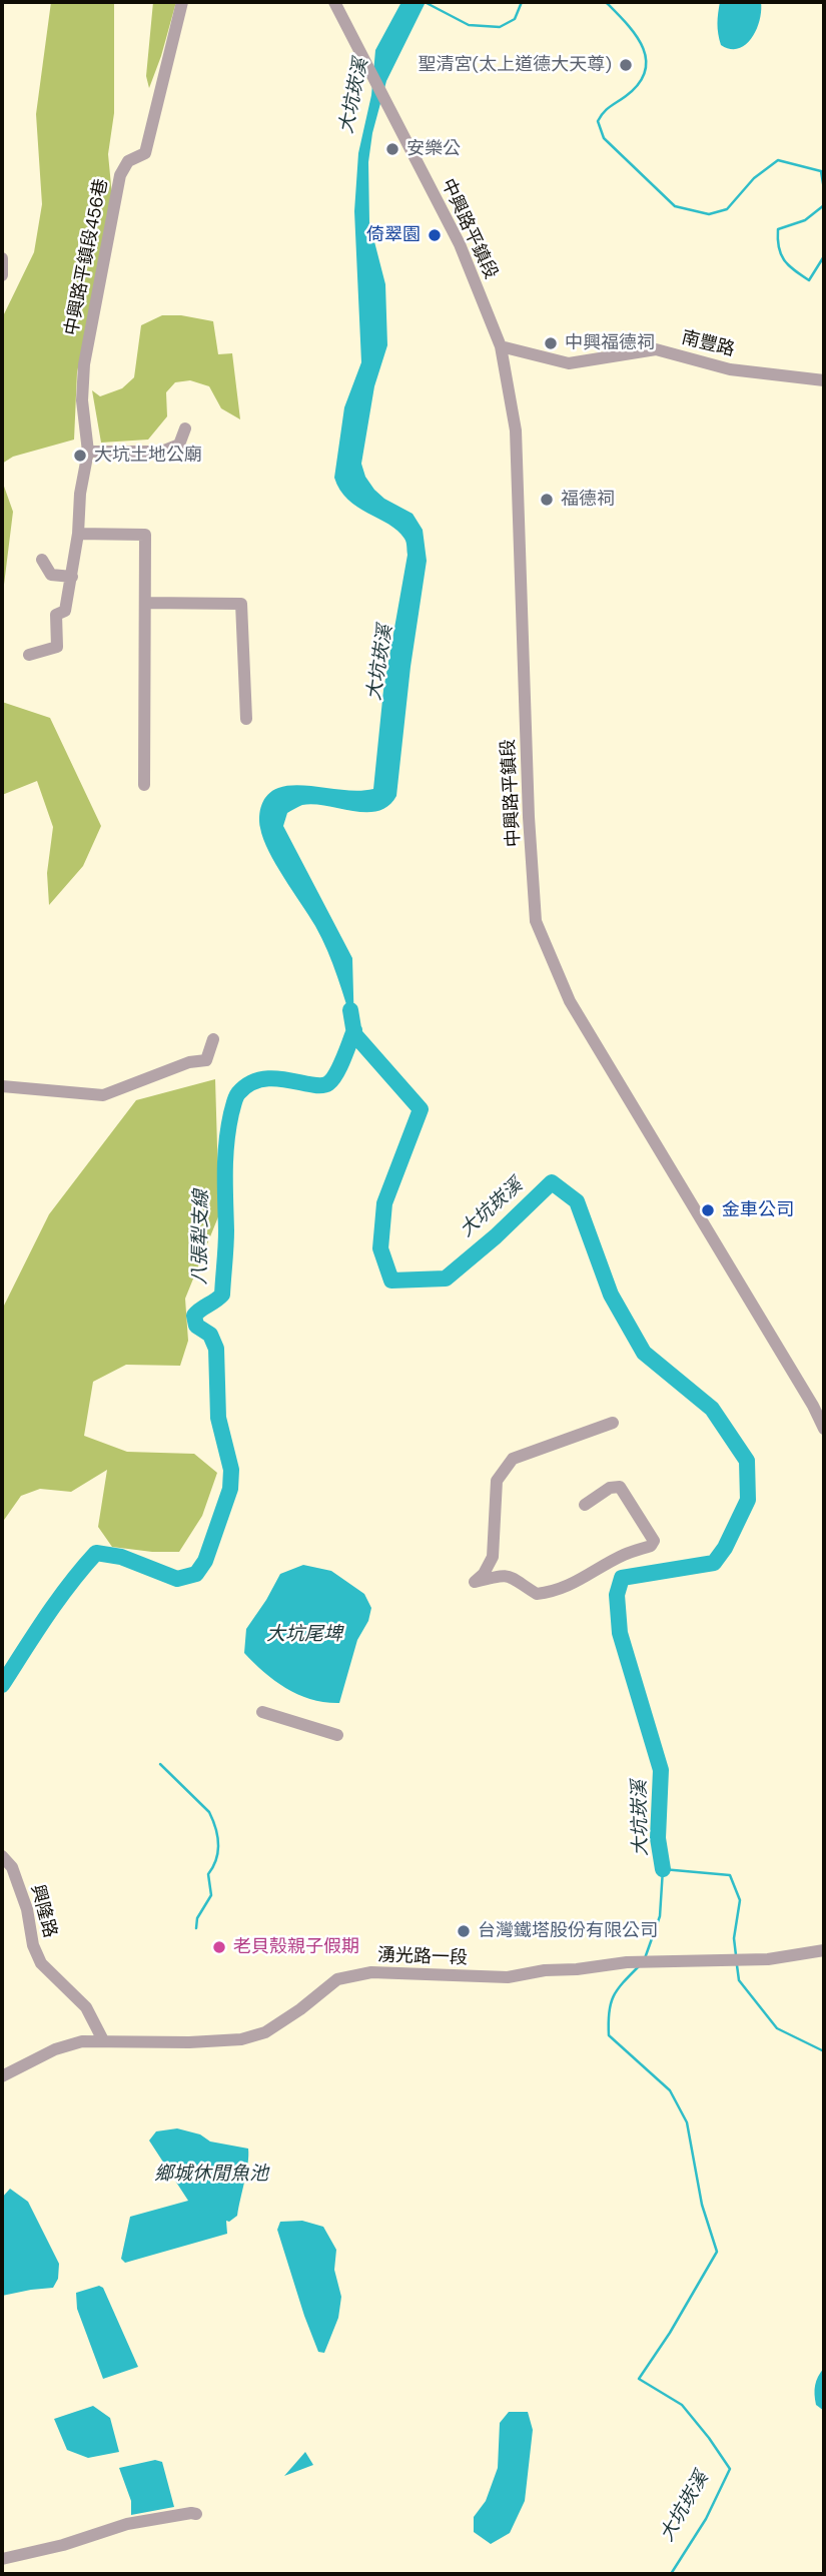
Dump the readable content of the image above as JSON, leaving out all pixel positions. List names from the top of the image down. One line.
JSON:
{"streets":{"street":["中興路平鎮段","中興路平鎮段456巷","南豐路","興隆路","湧光路一段"]},"crossings":[["中興路平鎮段","南豐路"],["興隆路","湧光路一段"]],"water":["大坑崁溪","八張犁支線","大坑尾埤","鄉城休閒魚池"],"places":["聖清宮(太上道德大天尊)","安樂公","倚翠園","中興福德祠","大坑土地公廟","福德祠","金車公司","台灣鐵塔股份有限公司","老貝殼親子假期"]}
